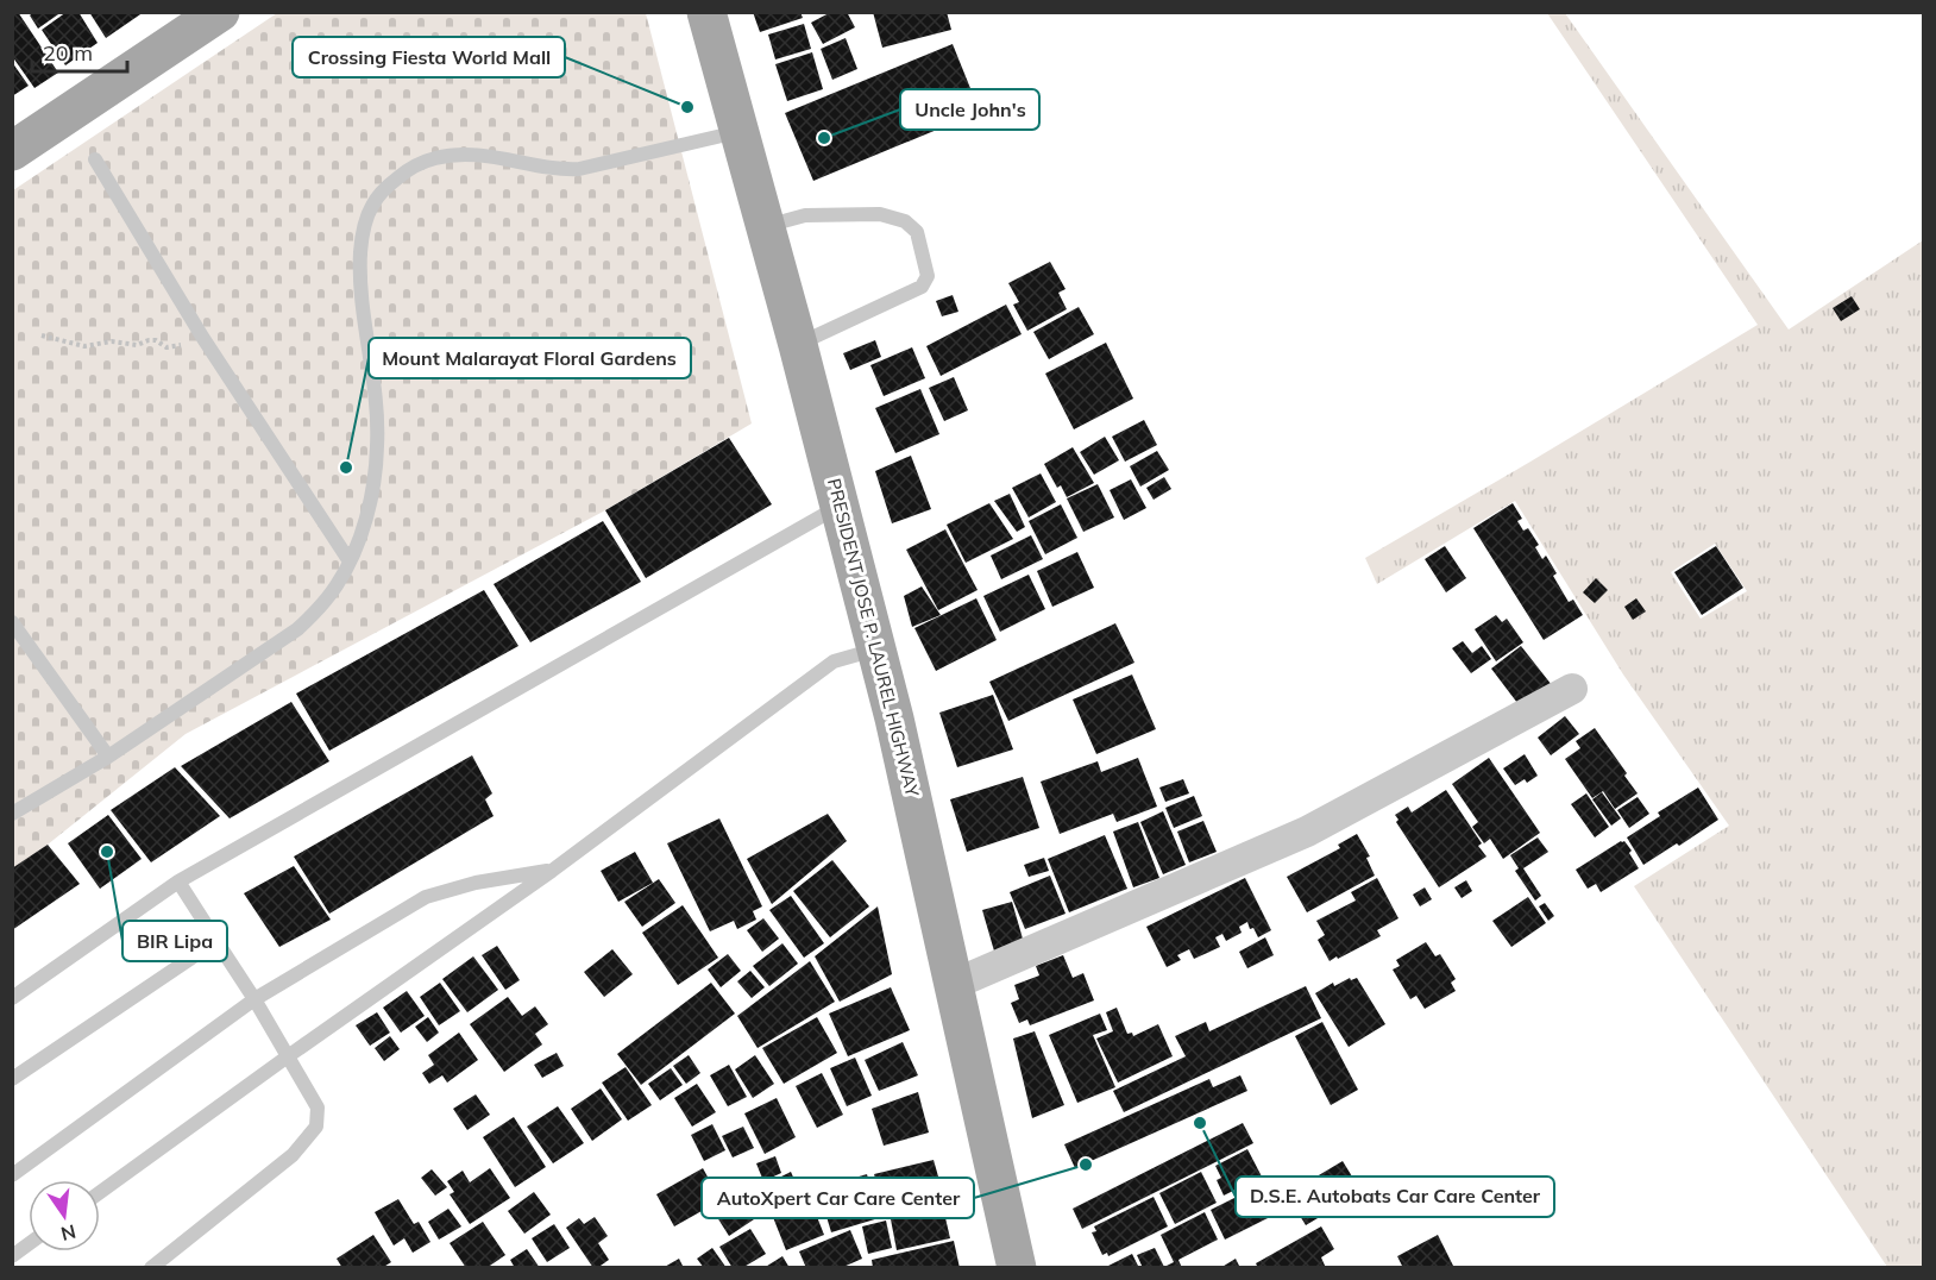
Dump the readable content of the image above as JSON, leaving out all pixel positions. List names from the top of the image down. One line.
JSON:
{"streets":{"main road":["PRESIDENT JOSE P. LAUREL HIGHWAY"]},"places":["Crossing Fiesta World Mall","Uncle John's","Mount Malarayat Floral Gardens","BIR Lipa","D.S.E. Autobats Car Care Center","AutoXpert Car Care Center"],"scale_bar":"20 m","north":"bottom"}
